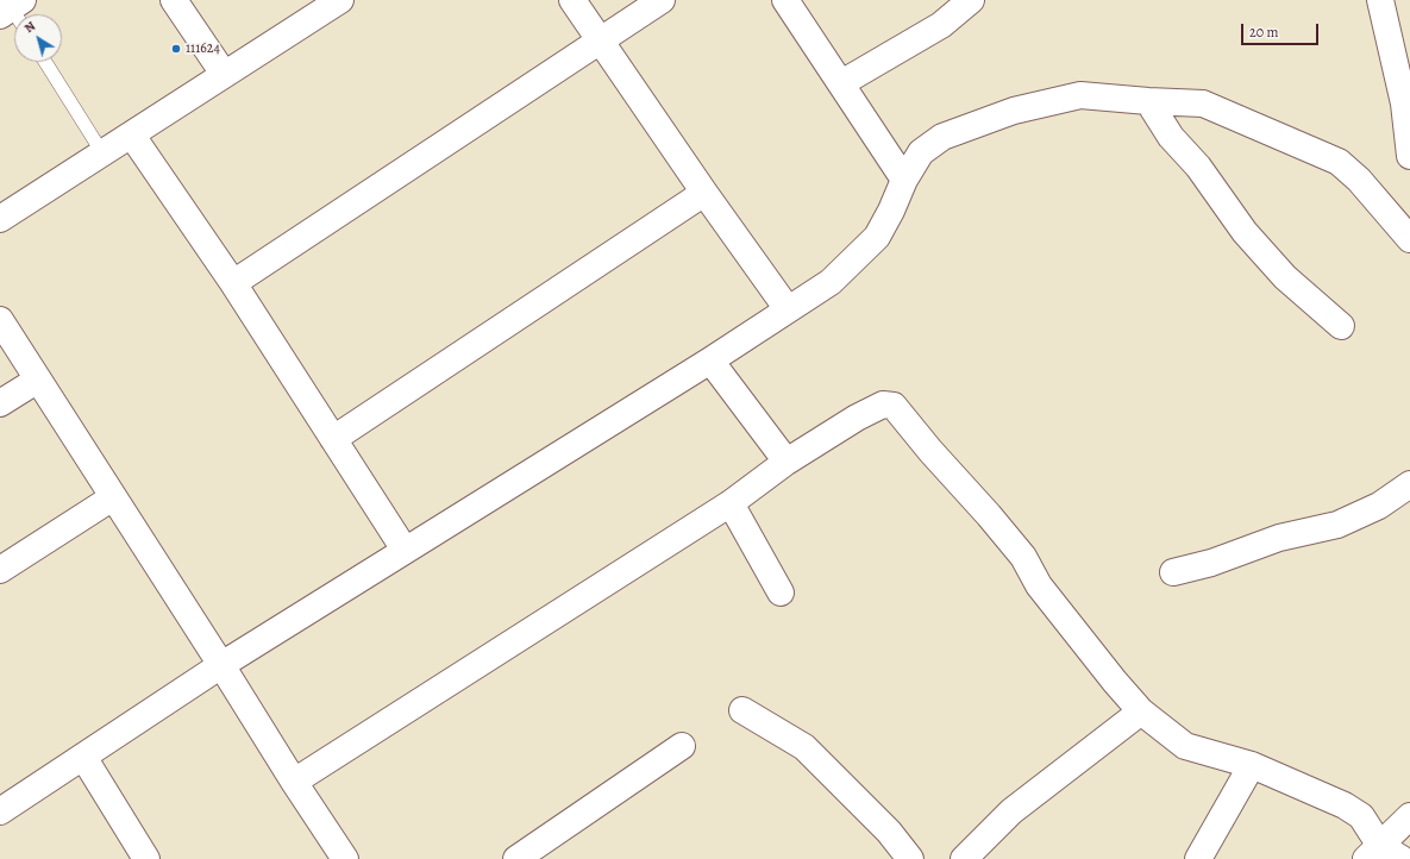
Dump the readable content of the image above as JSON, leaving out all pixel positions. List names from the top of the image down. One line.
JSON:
{"places":["111624"],"scale_bar":"20 m","north":"top left"}
